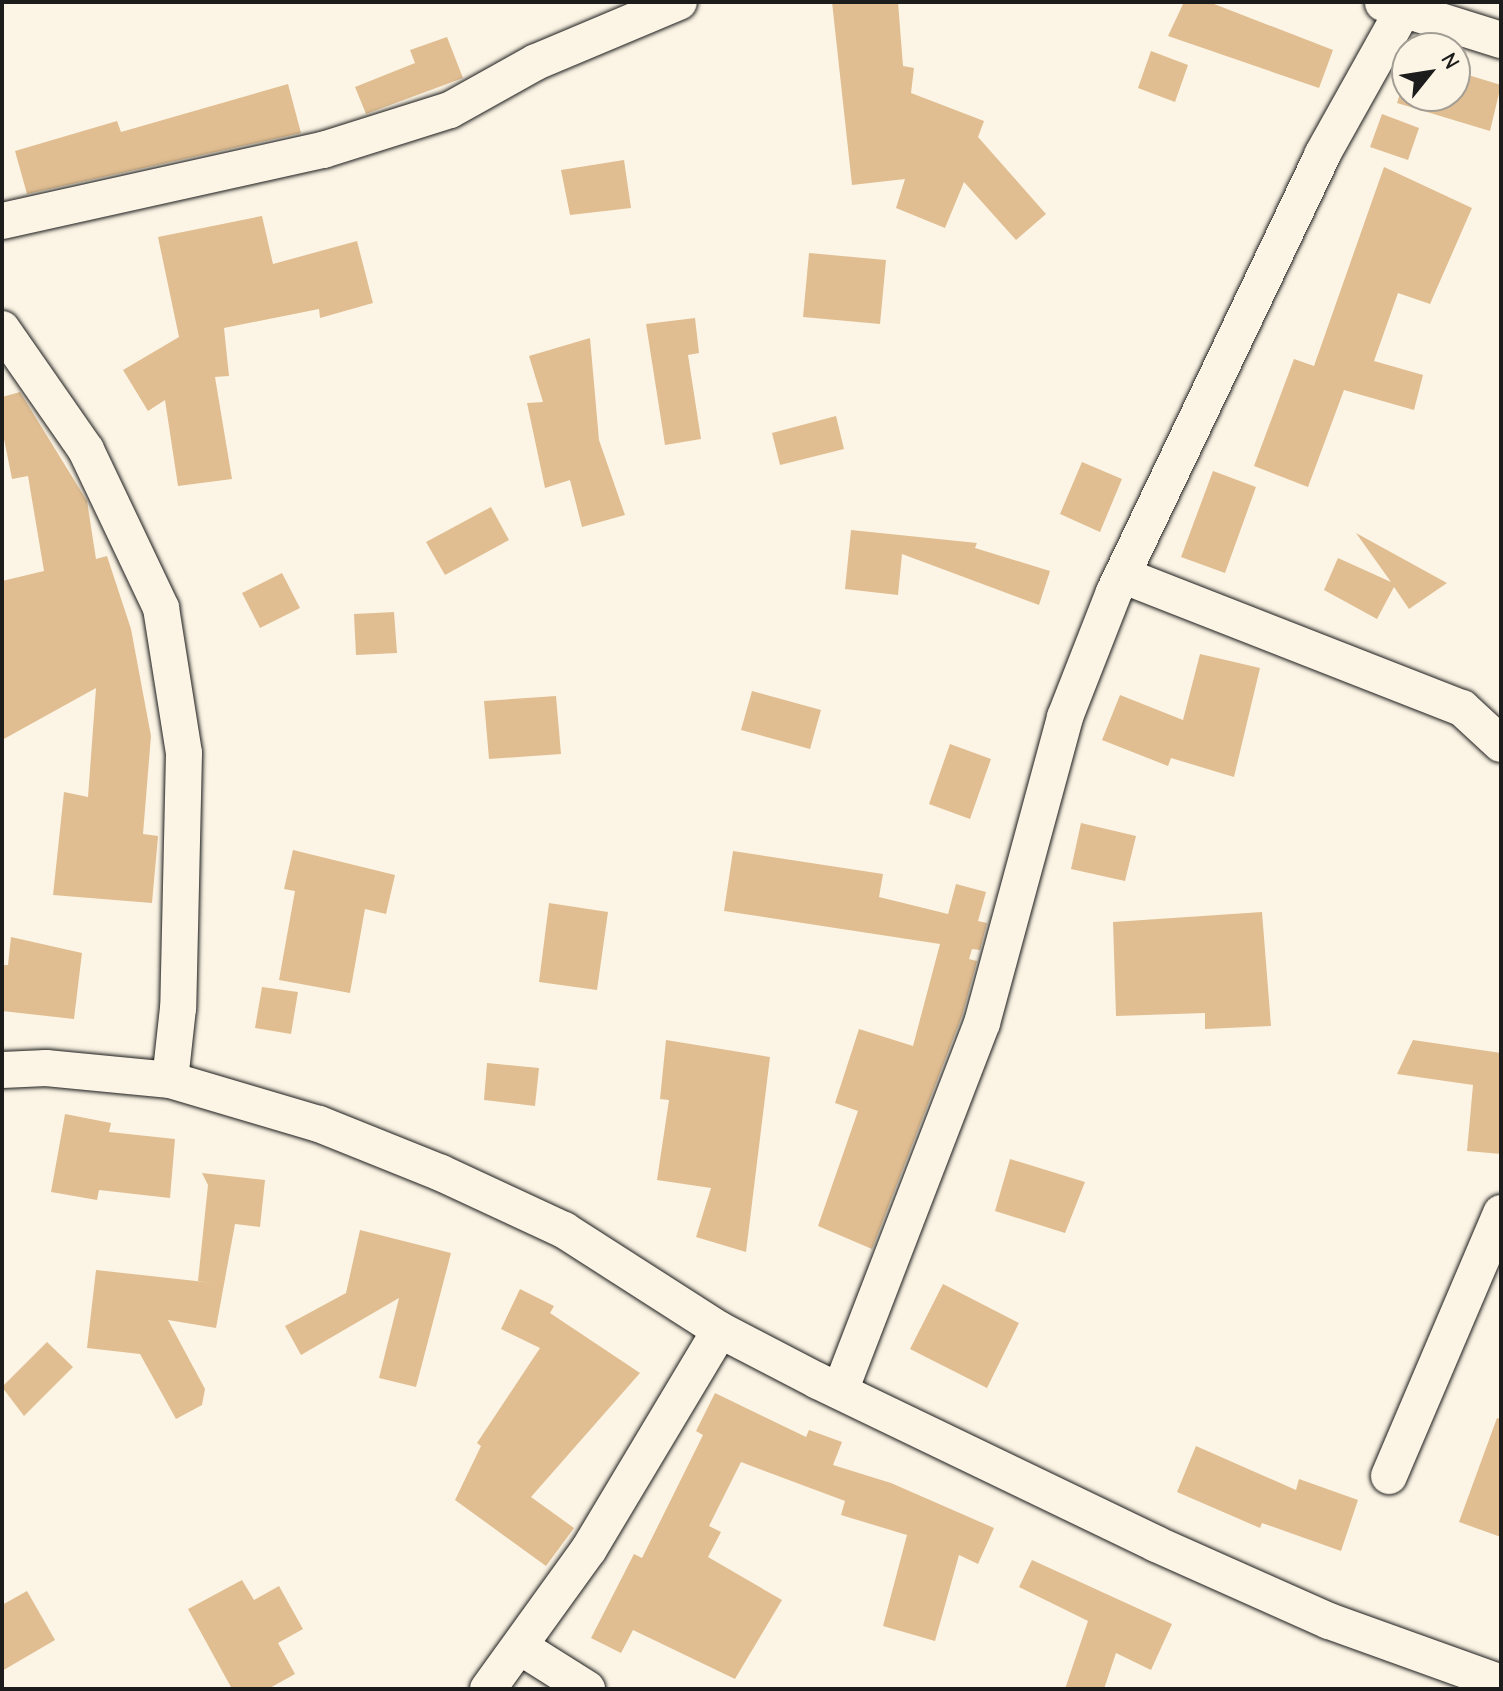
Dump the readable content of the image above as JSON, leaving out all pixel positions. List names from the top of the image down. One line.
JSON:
{"north":"top right"}
